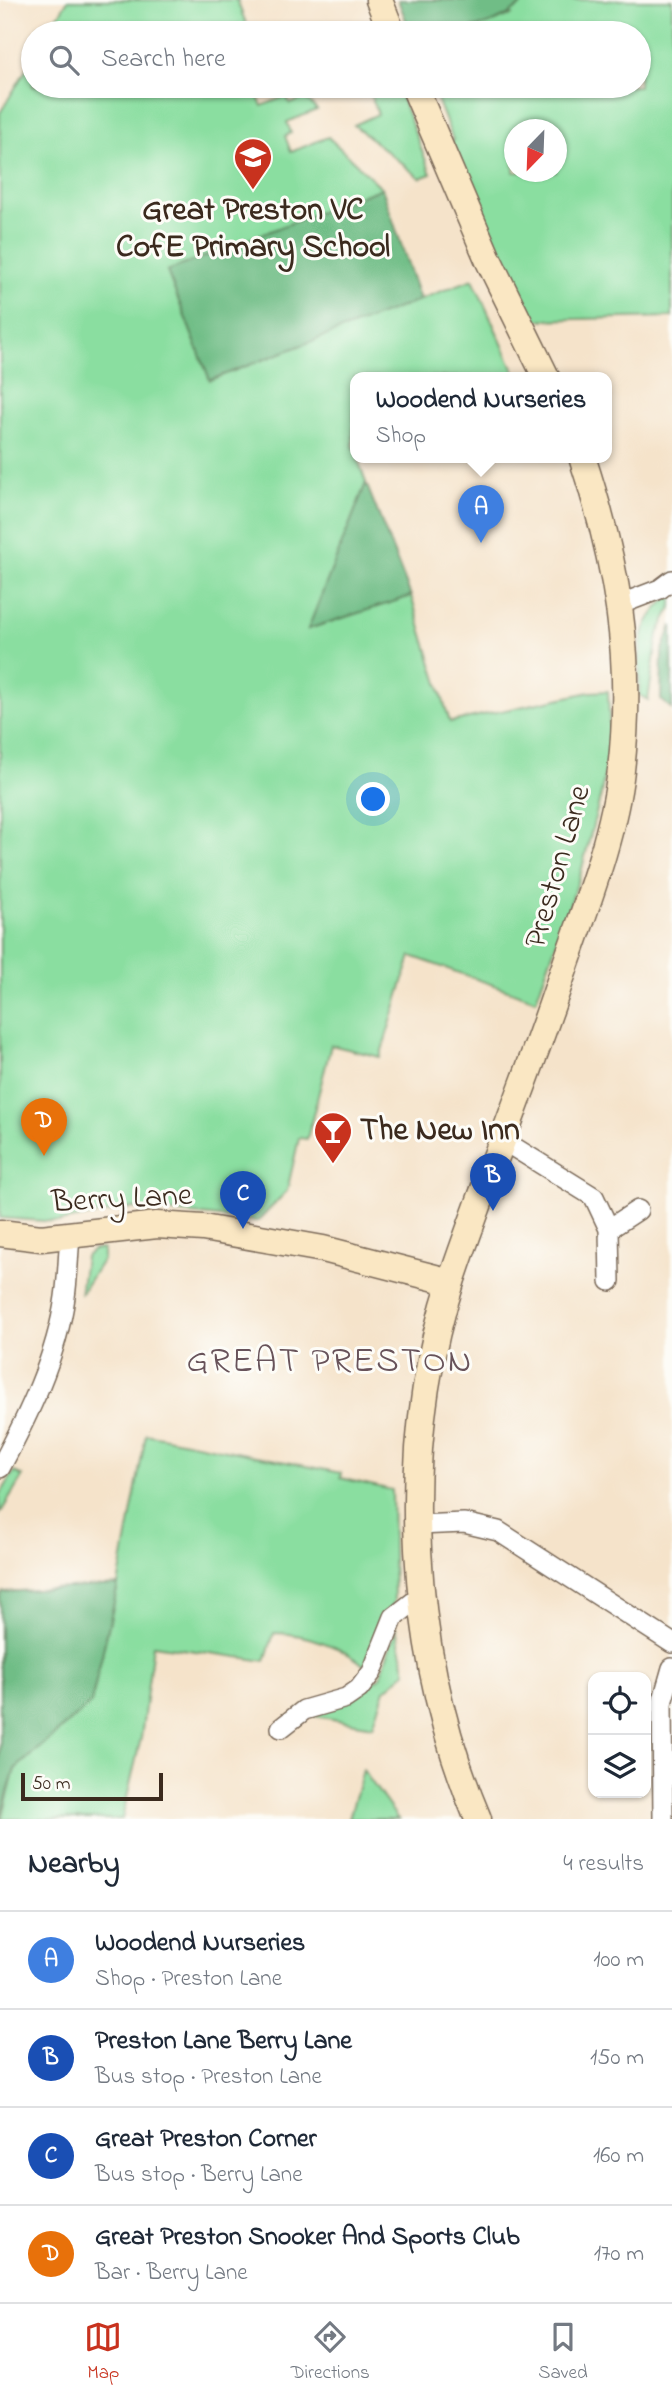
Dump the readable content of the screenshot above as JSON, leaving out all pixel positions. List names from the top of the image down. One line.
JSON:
{"streets":{"street":["Preston Lane","Berry Lane"]},"crossings":[["Preston Lane","Berry Lane"]],"districts":["GREAT PRESTON"],"places":{"school or university":["Great Preston VC CofE Primary School"],"bar":["The New Inn"]},"scale_bar":"50 m","north":"bottom left","page":{"search":"Search here","popup":["Woodend Nurseries","Shop"],"pins":["A","D","B","C"],"scale":"50 m","heading":["Nearby","4 results"],"list":[{"mark":"A","name":"Woodend Nurseries","note":"Shop · Preston Lane","value":"100 m"},{"mark":"B","name":"Preston Lane Berry Lane","note":"Bus stop · Preston Lane","value":"150 m"},{"mark":"C","name":"Great Preston Corner","note":"Bus stop · Berry Lane","value":"160 m"},{"mark":"D","name":"Great Preston Snooker And Sports Club","note":"Bar · Berry Lane","value":"170 m"}],"nav":["Map","Directions","Saved"]}}
